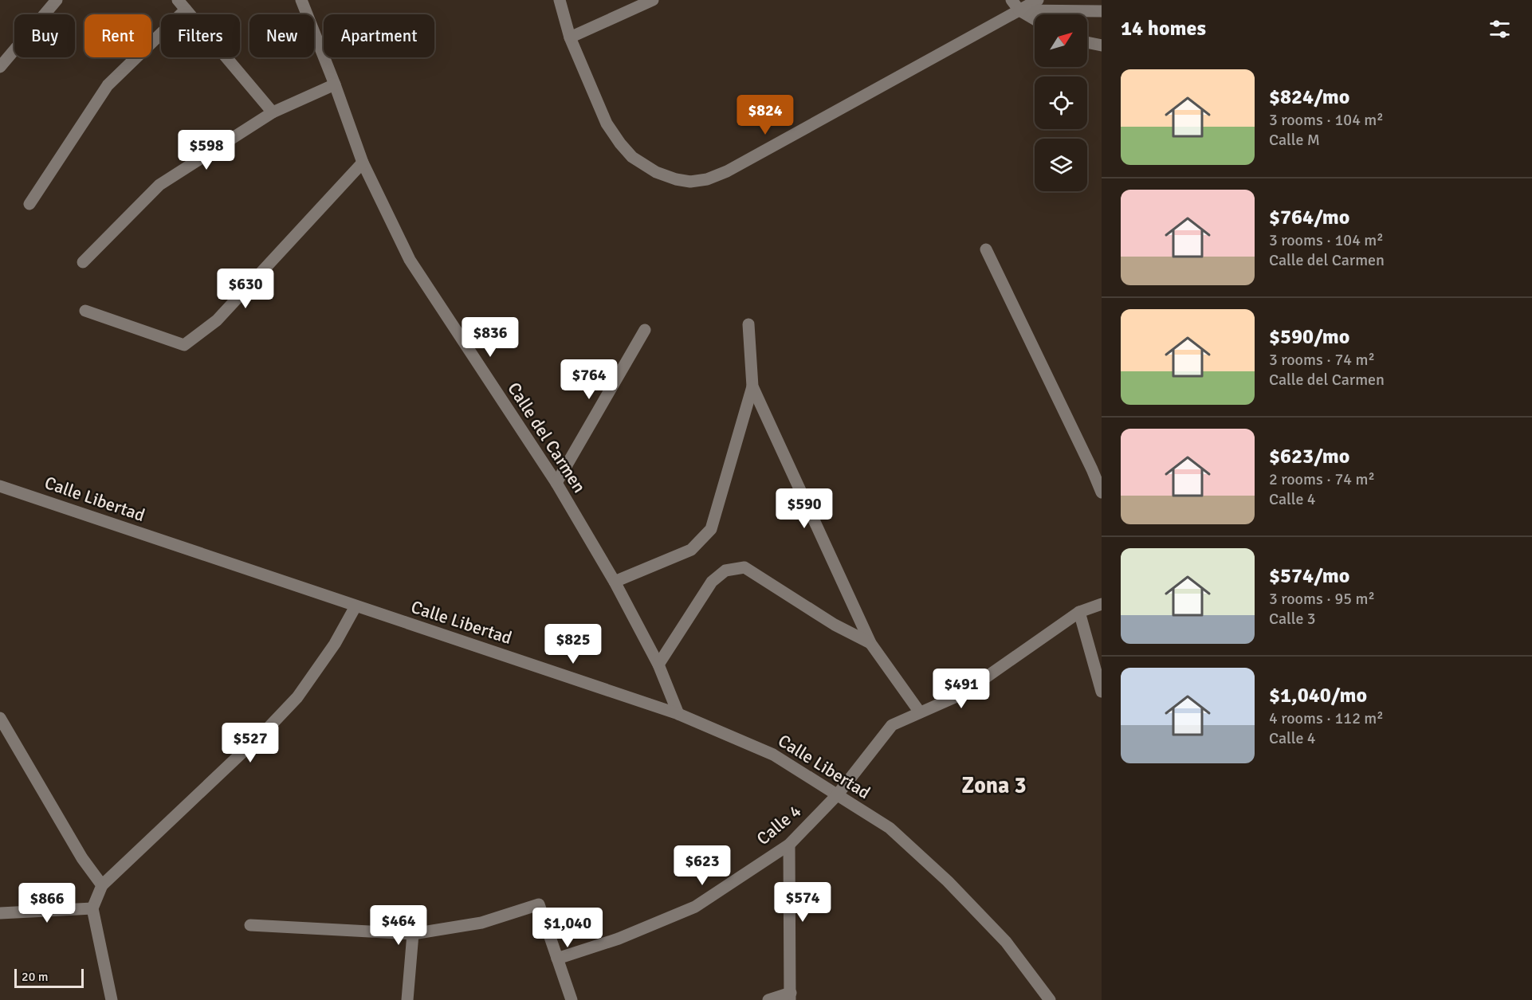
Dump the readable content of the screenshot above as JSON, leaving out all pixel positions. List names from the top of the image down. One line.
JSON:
{"streets":{"street":["Calle del Carmen","Calle Libertad","Calle 4"]},"crossings":[["Calle del Carmen","Calle Libertad"],["Calle Libertad","Calle 4"]],"districts":["Zona 3"],"scale_bar":"20 m","north":"top right","page":{"heading":"14 homes","chip":["Buy","Rent","Filters","New","Apartment"],"list":[{"name":"$824/mo","note":"3 rooms · 104 m² · Calle M"},{"name":"$764/mo","note":"3 rooms · 104 m² · Calle del Carmen"},{"name":"$590/mo","note":"3 rooms · 74 m² · Calle del Carmen"},{"name":"$623/mo","note":"2 rooms · 74 m² · Calle 4"},{"name":"$574/mo","note":"3 rooms · 95 m² · Calle 3"},{"name":"$1,040/mo","note":"4 rooms · 112 m² · Calle 4"}],"price":["$824","$598","$630","$836","$764","$590","$825","$491","$527","$623","$574","$866","$464","$1,040"],"scale":"20 m"}}
